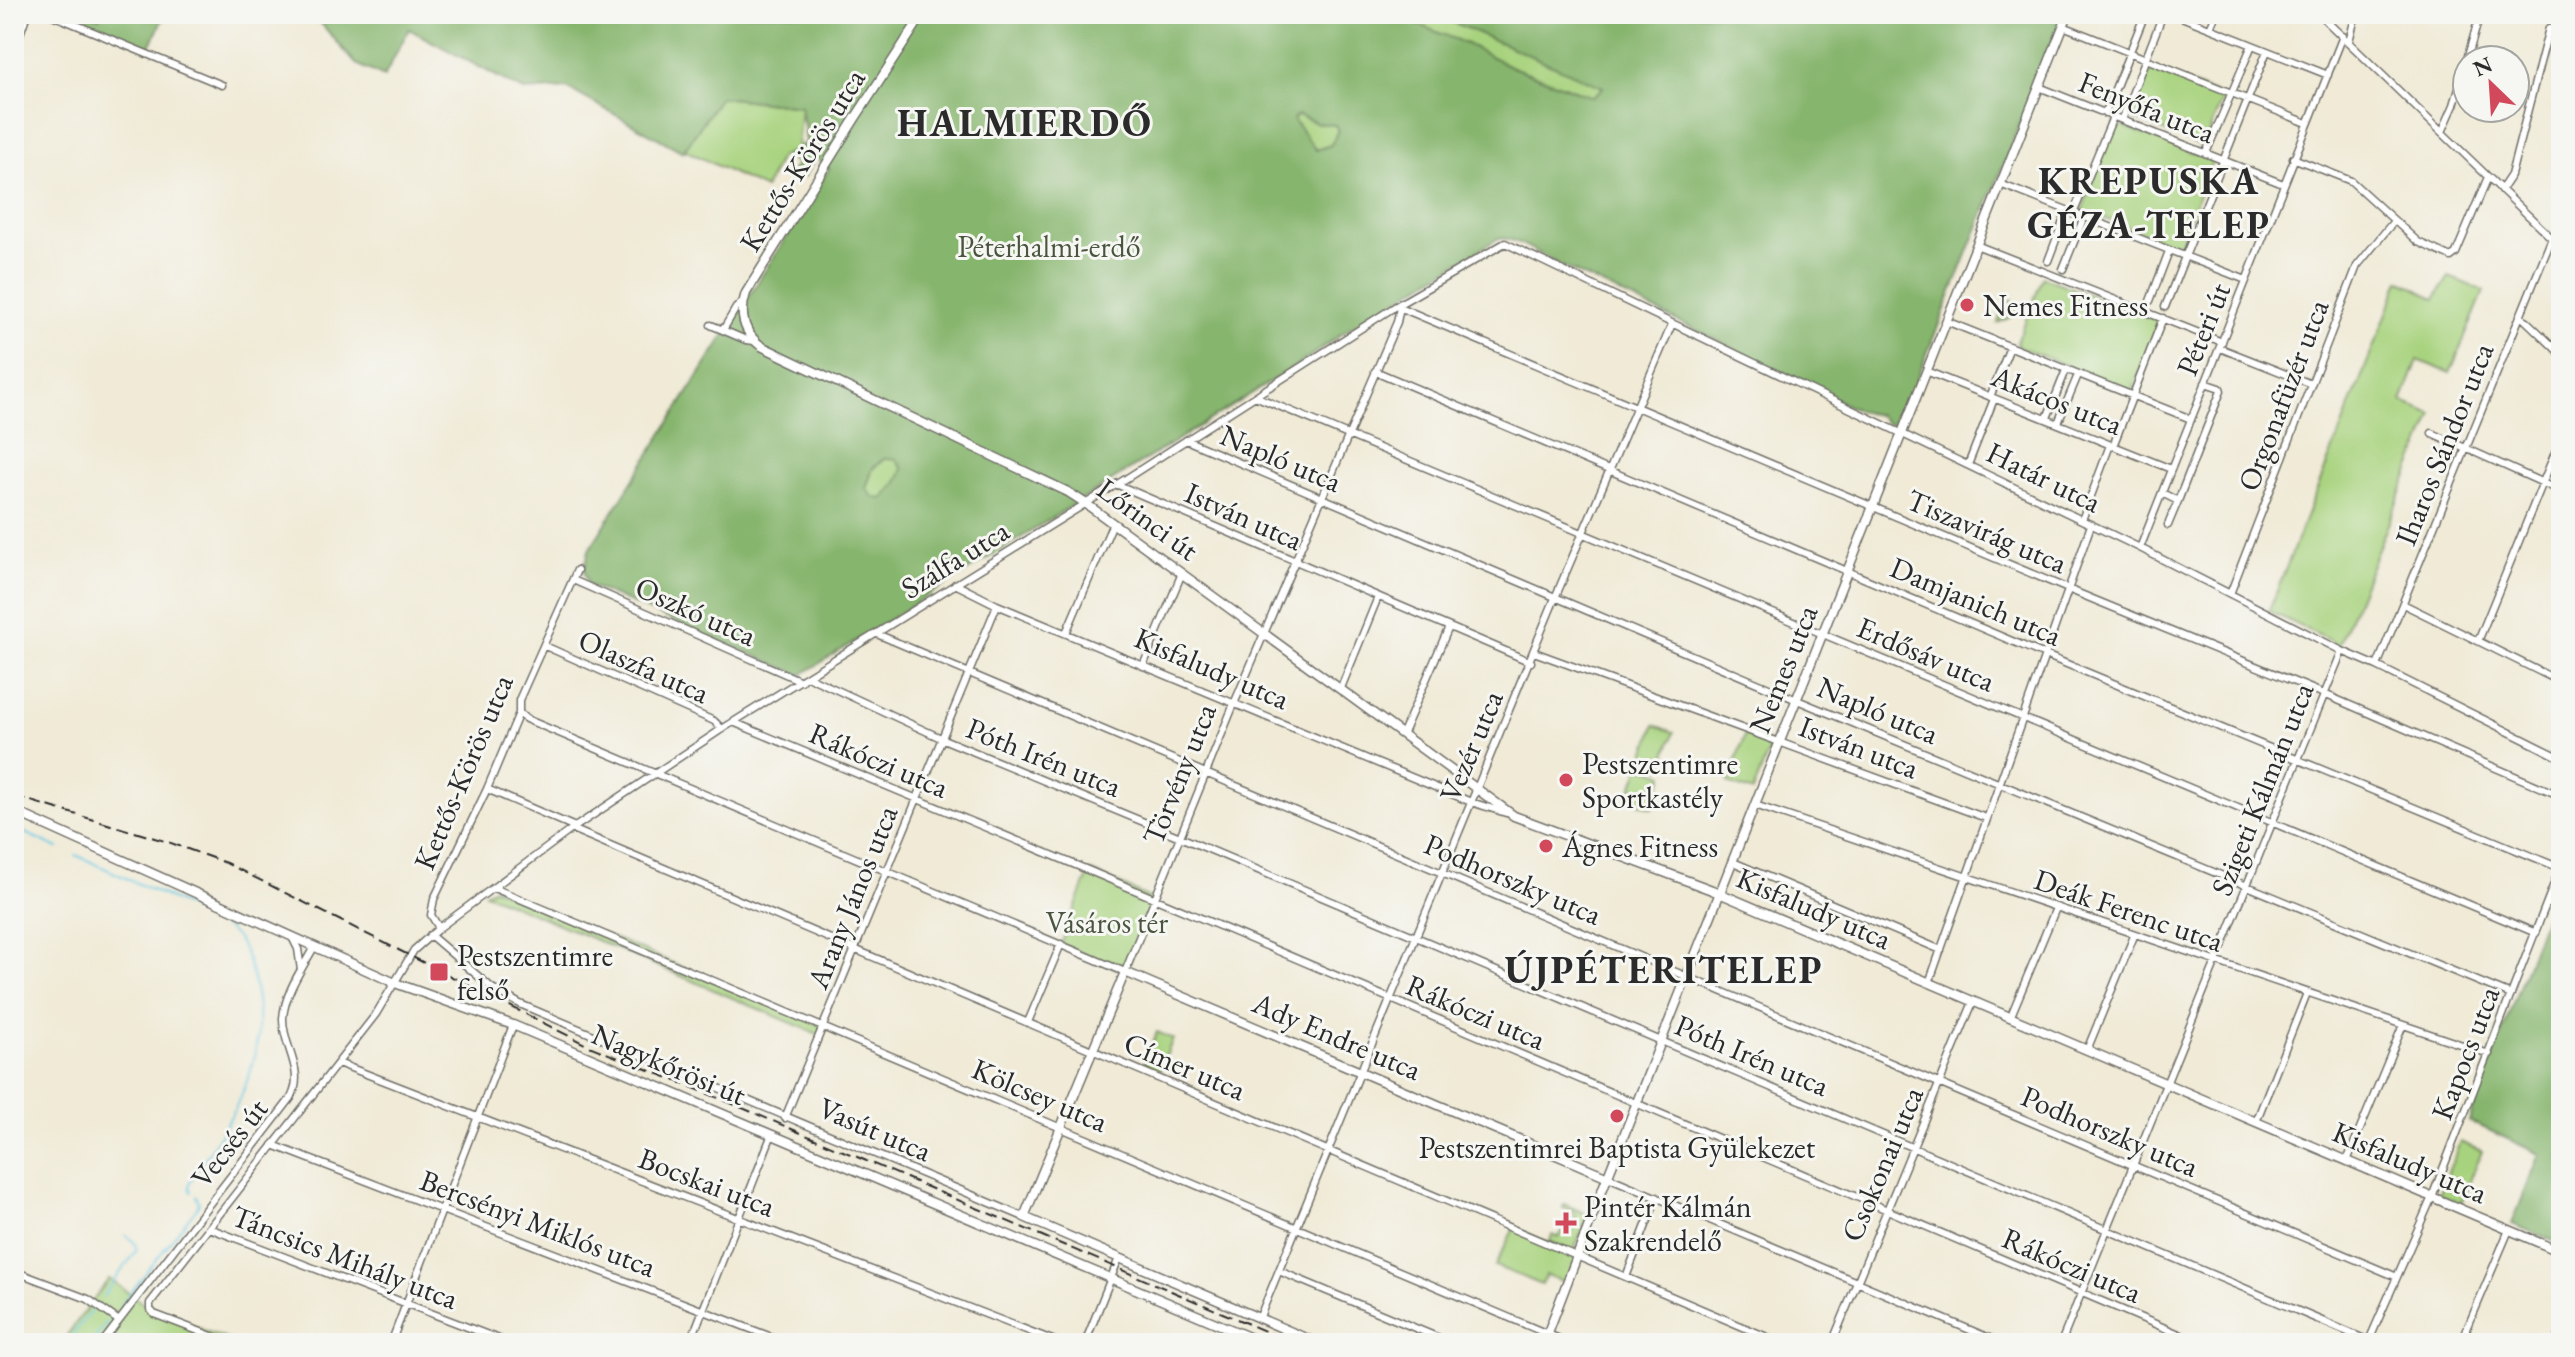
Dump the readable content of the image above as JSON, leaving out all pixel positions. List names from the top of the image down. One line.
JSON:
{"streets":{"street":["Fenyőfa utca","Kettős-Körös utca","Péteri út","Orgonafüzér utca","Akácos utca","Iharos Sándor utca","Napló utca","Határ utca","István utca","Lőrinci út","Tiszavirág utca","Szálfa utca","Damjanich utca","Oszkó utca","Erdősáv utca","Olaszfa utca","Kisfaludy utca","Nemes utca","Vezér utca","Póth Irén utca","Rákóczi utca","Törvény utca","Szigeti Kálmán utca","Podhorszky utca","Arany János utca","Deák Ferenc utca","Ady Endre utca","Kapocs utca","Nagykőrösi út","Címer utca","Kölcsey utca","Vasút utca","Vecsés út","Csokonai utca","Bocskai utca","Bercsényi Miklós utca","Táncsics Mihály utca"]},"crossings":[["Fenyőfa utca","Péteri út"],["Fenyőfa utca","Nemes utca"],["Kettős-Körös utca","Szálfa utca"],["Kettős-Körös utca","Oszkó utca"],["Kettős-Körös utca","Olaszfa utca"],["Kettős-Körös utca","Ady Endre utca"],["Kettős-Körös utca","Címer utca"],["Péteri út","Akácos utca"],["Péteri út","Határ utca"],["Orgonafüzér utca","Határ utca"],["Akácos utca","Nemes utca"],["Iharos Sándor utca","Határ utca"],["Napló utca","Szálfa utca"],["Napló utca","Nemes utca"],["Napló utca","Vezér utca"],["Napló utca","Törvény utca"],["Napló utca","Szigeti Kálmán utca"],["Napló utca","Kapocs utca"],["Határ utca","Szálfa utca"],["Határ utca","Nemes utca"],["Határ utca","Vezér utca"],["Határ utca","Szigeti Kálmán utca"],["István utca","Szálfa utca"],["István utca","Nemes utca"],["István utca","Vezér utca"],["István utca","Törvény utca"],["Lőrinci út","Szálfa utca"],["Lőrinci út","Kisfaludy utca"],["Lőrinci út","Vezér utca"],["Lőrinci út","Törvény utca"],["Tiszavirág utca","Szálfa utca"],["Tiszavirág utca","Nemes utca"],["Tiszavirág utca","Vezér utca"],["Tiszavirág utca","Törvény utca"],["Tiszavirág utca","Szigeti Kálmán utca"],["Szálfa utca","Oszkó utca"],["Szálfa utca","Erdősáv utca"],["Szálfa utca","Olaszfa utca"],["Szálfa utca","Kisfaludy utca"],["Szálfa utca","Póth Irén utca"],["Szálfa utca","Rákóczi utca"],["Szálfa utca","Törvény utca"],["Szálfa utca","Podhorszky utca"],["Szálfa utca","Ady Endre utca"],["Szálfa utca","Címer utca"],["Szálfa utca","Kölcsey utca"],["Damjanich utca","Nemes utca"],["Damjanich utca","Vezér utca"],["Damjanich utca","Törvény utca"],["Damjanich utca","Szigeti Kálmán utca"],["Damjanich utca","Kapocs utca"],["Erdősáv utca","Nemes utca"],["Erdősáv utca","Vezér utca"],["Erdősáv utca","Törvény utca"],["Erdősáv utca","Szigeti Kálmán utca"],["Erdősáv utca","Kapocs utca"],["Kisfaludy utca","Nemes utca"],["Kisfaludy utca","Vezér utca"],["Kisfaludy utca","Törvény utca"],["Kisfaludy utca","Szigeti Kálmán utca"],["Kisfaludy utca","Arany János utca"],["Kisfaludy utca","Kapocs utca"],["Kisfaludy utca","Csokonai utca"],["Nemes utca","Póth Irén utca"],["Nemes utca","Rákóczi utca"],["Nemes utca","Podhorszky utca"],["Nemes utca","Deák Ferenc utca"],["Nemes utca","Ady Endre utca"],["Nemes utca","Címer utca"],["Nemes utca","Kölcsey utca"],["Vezér utca","Póth Irén utca"],["Vezér utca","Rákóczi utca"],["Vezér utca","Podhorszky utca"],["Vezér utca","Ady Endre utca"],["Vezér utca","Címer utca"],["Vezér utca","Kölcsey utca"],["Vezér utca","Vasút utca"],["Póth Irén utca","Törvény utca"],["Póth Irén utca","Szigeti Kálmán utca"],["Póth Irén utca","Arany János utca"],["Póth Irén utca","Kapocs utca"],["Póth Irén utca","Csokonai utca"],["Rákóczi utca","Törvény utca"],["Rákóczi utca","Szigeti Kálmán utca"],["Rákóczi utca","Arany János utca"],["Rákóczi utca","Csokonai utca"],["Törvény utca","Podhorszky utca"],["Törvény utca","Ady Endre utca"],["Törvény utca","Címer utca"],["Törvény utca","Kölcsey utca"],["Törvény utca","Vasút utca"],["Szigeti Kálmán utca","Podhorszky utca"],["Szigeti Kálmán utca","Deák Ferenc utca"],["Podhorszky utca","Arany János utca"],["Podhorszky utca","Kapocs utca"],["Podhorszky utca","Csokonai utca"],["Arany János utca","Ady Endre utca"],["Arany János utca","Címer utca"],["Arany János utca","Kölcsey utca"],["Arany János utca","Vasút utca"],["Deák Ferenc utca","Kapocs utca"],["Ady Endre utca","Csokonai utca"],["Nagykőrösi út","Vecsés út"]],"districts":["HALMIERDŐ","KREPUSKA GÉZA-TELEP","ÚJPÉTERITELEP"],"parks":["Péterhalmi-erdő","Vásáros tér"],"places":{"other":["Nemes Fitness","Pestszentimre Sportkastély","Ágnes Fitness","Pestszentimrei Baptista Gyülekezet"],"transit":["Pestszentimre felső"],"health":["Pintér Kálmán Szakrendelő"]},"north":"top left"}
